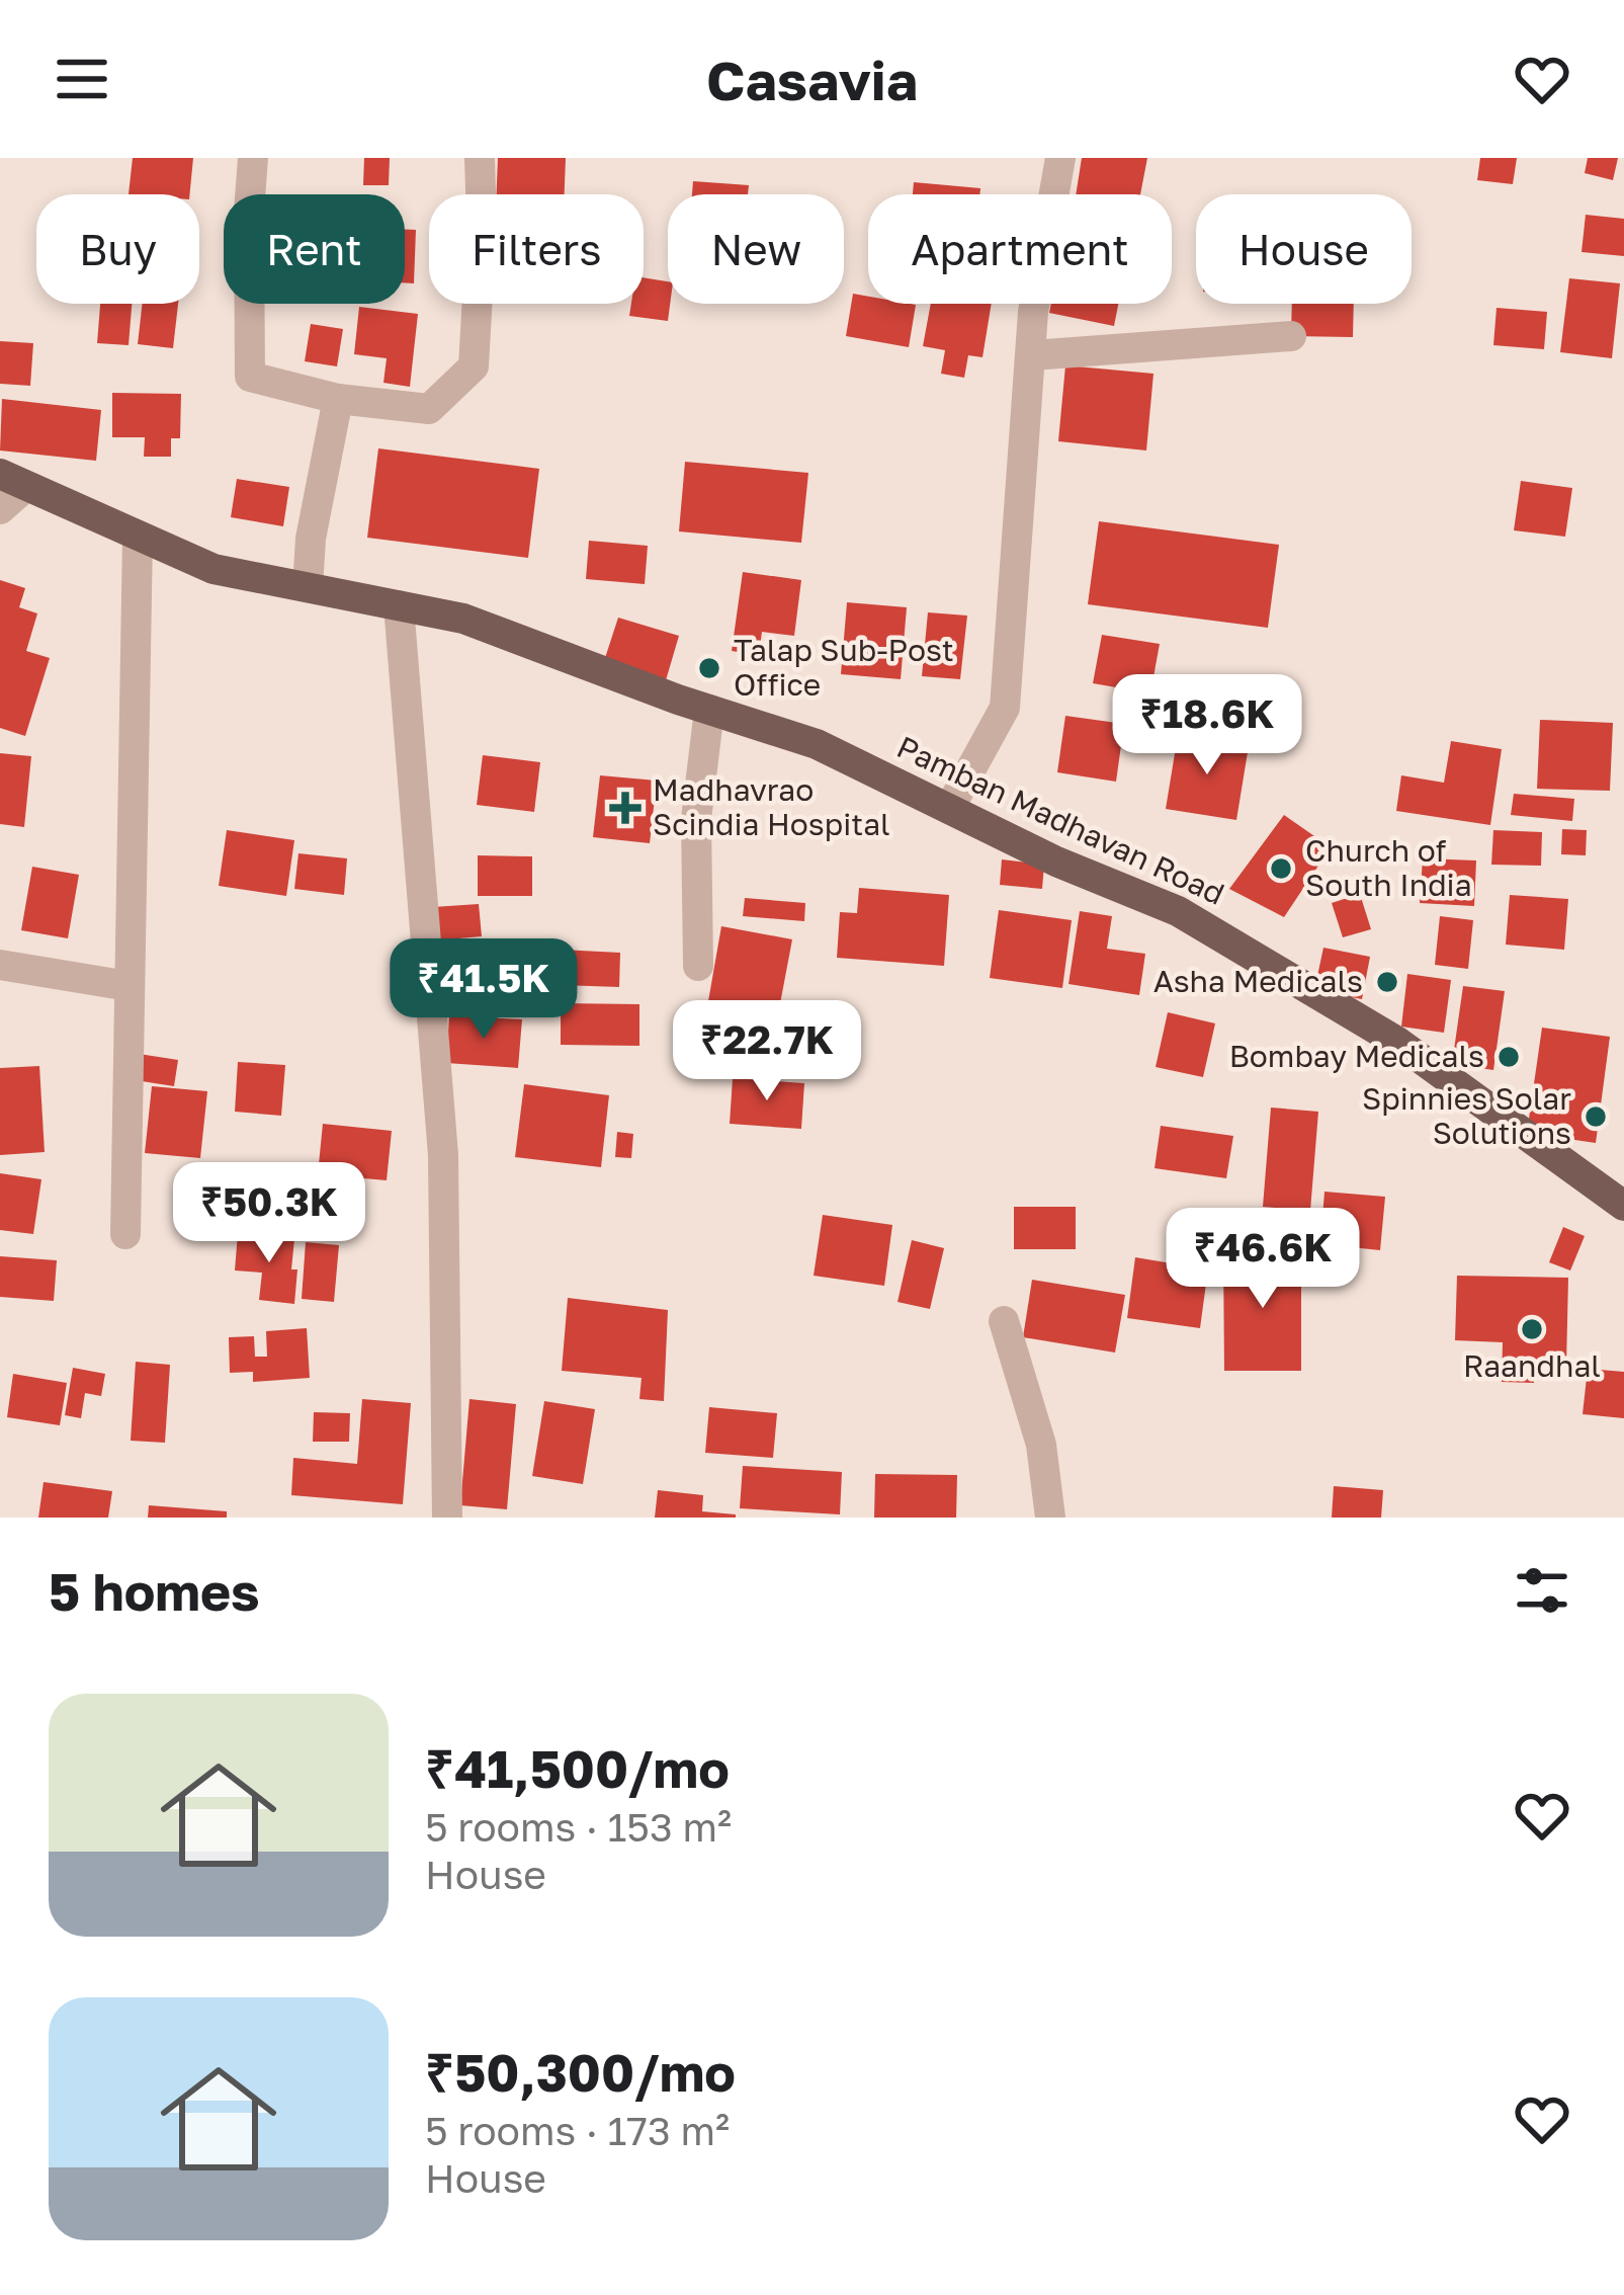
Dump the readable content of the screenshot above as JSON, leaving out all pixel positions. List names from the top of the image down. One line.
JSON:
{"streets":{"main road":["Pamban Madhavan Road"]},"places":{"other":["Talap Sub-Post Office","Church of South India","Asha Medicals","Bombay Medicals","Spinnies Solar Solutions","Raandhal"],"health":["Madhavrao Scindia Hospital"]},"page":{"header":"Casavia","chip":["Buy","Rent","Filters","New","Apartment","House"],"price":["₹18.6K","₹41.5K","₹22.7K","₹50.3K","₹46.6K"],"heading":"5 homes","list":[{"name":"₹41,500/mo","note":"5 rooms · 153 m² · House"},{"name":"₹50,300/mo","note":"5 rooms · 173 m² · House"}]}}
